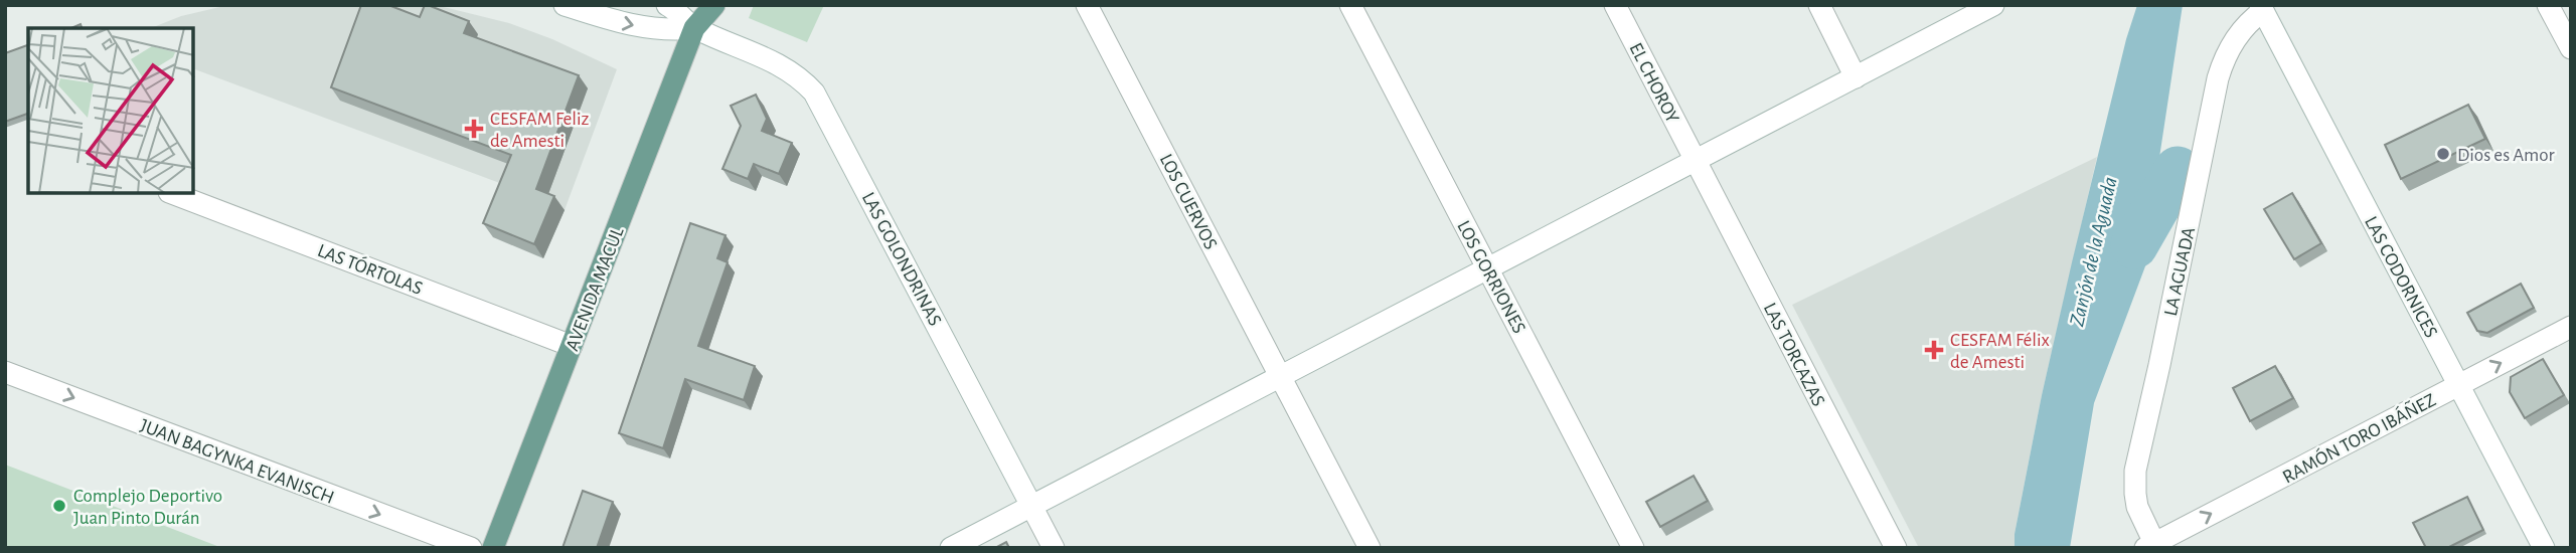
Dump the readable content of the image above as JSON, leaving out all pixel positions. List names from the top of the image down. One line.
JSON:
{"streets":{"main road":["AVENIDA MACUL"],"street":["EL CHOROY","LOS CUERVOS","LAS GOLONDRINAS","LAS TÓRTOLAS","LA AGUADA","LOS GORRIONES","LAS CODORNICES","LAS TORCAZAS","RAMÓN TORO IBÁÑEZ","JUAN BAGYNKA EVANISCH"]},"crossings":[["EL CHOROY","LAS TORCAZAS"],["LAS GOLONDRINAS","AVENIDA MACUL"],["LAS TÓRTOLAS","AVENIDA MACUL"],["LA AGUADA","LAS CODORNICES"],["LA AGUADA","RAMÓN TORO IBÁÑEZ"],["LAS CODORNICES","RAMÓN TORO IBÁÑEZ"]],"one_way":["RAMÓN TORO IBÁÑEZ","JUAN BAGYNKA EVANISCH"],"water":["Zanjón de la Aguada"],"places":{"health":["CESFAM Feliz de Amesti","CESFAM Félix de Amesti"],"other":["Dios es Amor","Complejo Deportivo Juan Pinto Durán"]}}
